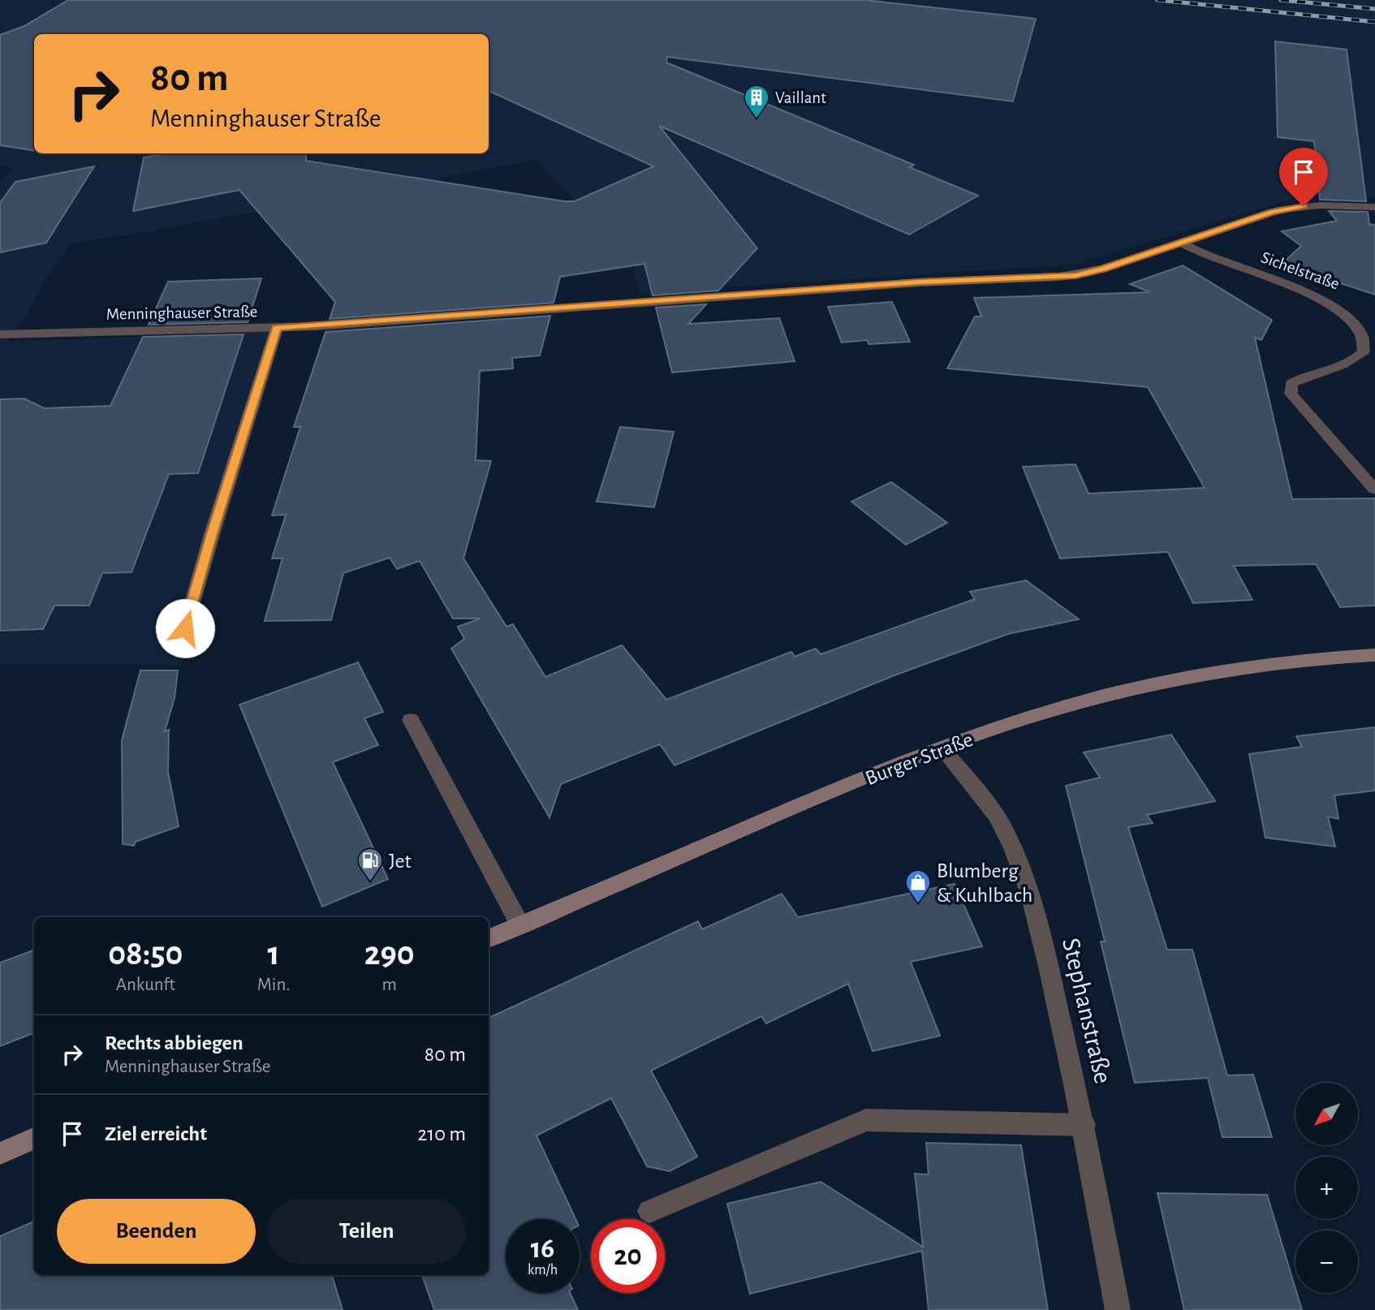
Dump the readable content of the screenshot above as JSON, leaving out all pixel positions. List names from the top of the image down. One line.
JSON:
{"streets":{"main road":["Burger Straße"],"street":["Sichelstraße","Menninghauser Straße","Stephanstraße"]},"crossings":[["Sichelstraße","Menninghauser Straße"],["Burger Straße","Stephanstraße"]],"places":{"building":["Vaillant"],"fuel station":["Jet"],"shop":["Blumberg & Kuhlbach"]},"north":"bottom left","page":{"turn":["80 m","Menninghauser Straße"],"eta":["08:50","Ankunft","1","Min.","290","m"],"list":[{"name":"Rechts abbiegen","note":"Menninghauser Straße","value":"80 m"},{"name":"Ziel erreicht","value":"210 m"}],"map_buttons":["+","−"],"buttons":["Beenden","Teilen"],"speed":"16 km/h","limit":"20"}}
